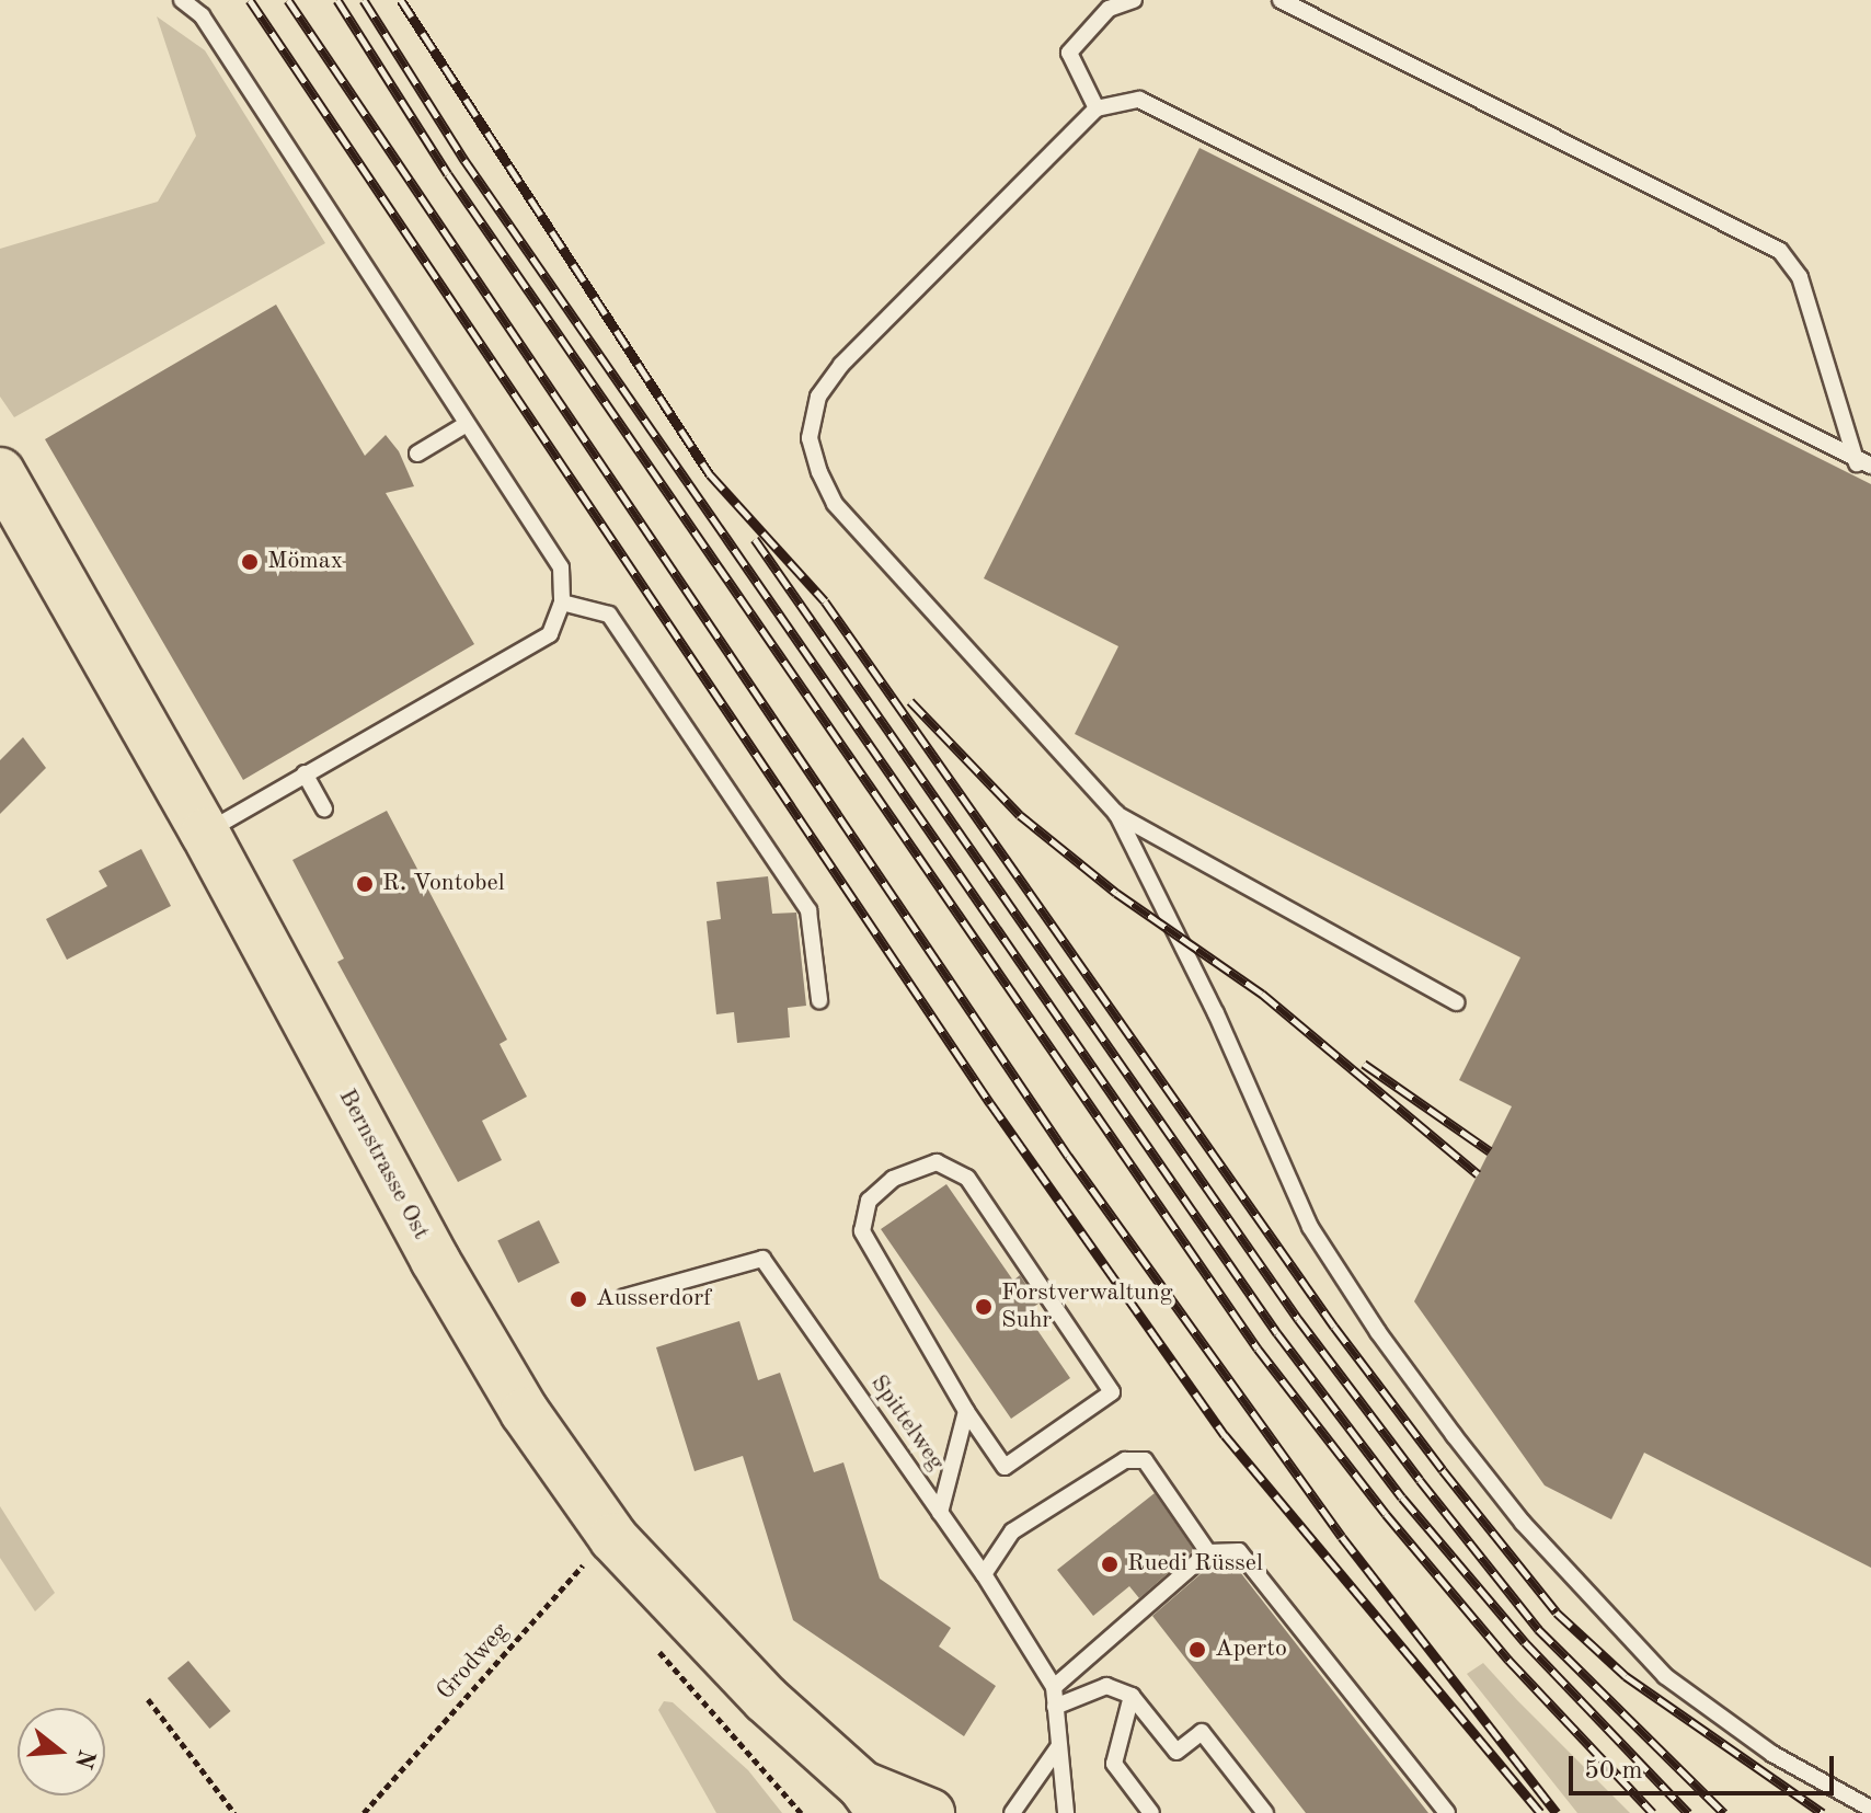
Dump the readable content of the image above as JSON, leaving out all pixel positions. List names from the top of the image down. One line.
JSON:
{"streets":{"main road":["Bernstrasse Ost"],"lane":["Spittelweg"],"path":["Grodweg"]},"crossings":[["Bernstrasse Ost","Grodweg"]],"places":["Mömax","R. Vontobel","Ausserdorf","Forstverwaltung Suhr","Ruedi Rüssel","Aperto"],"scale_bar":"50 m","north":"right"}
